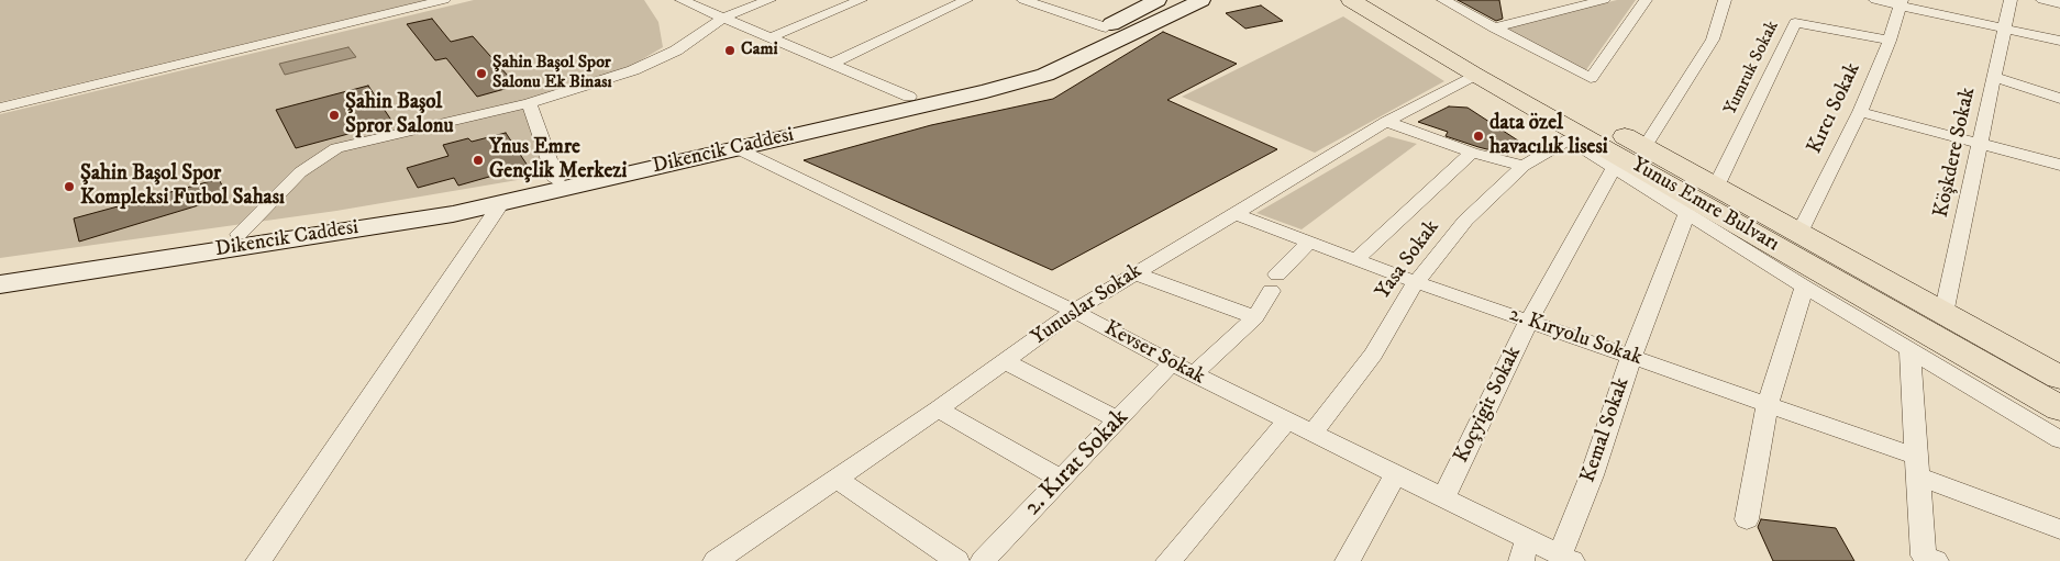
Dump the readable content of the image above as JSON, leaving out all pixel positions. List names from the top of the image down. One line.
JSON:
{"streets":{"main road":["Dikencik Caddesi","Yunus Emre Bulvarı"],"street":["Yumruk Sokak","Kırcı Sokak","Köşkdere Sokak","Yasa Sokak","Yunuslar Sokak","2. Kıryolu Sokak","Kevser Sokak","Koçyigit Sokak","Kemal Sokak","2. Kırat Sokak"]},"crossings":[["Yumruk Sokak","Kırcı Sokak"],["Yumruk Sokak","Yunus Emre Bulvarı"],["Kırcı Sokak","Yunus Emre Bulvarı"],["Dikencik Caddesi","Kevser Sokak"],["Köşkdere Sokak","Yunus Emre Bulvarı"],["Yunus Emre Bulvarı","Yunuslar Sokak"],["Yasa Sokak","2. Kıryolu Sokak"],["Yasa Sokak","Kevser Sokak"],["Yasa Sokak","Koçyigit Sokak"],["Yunuslar Sokak","2. Kıryolu Sokak"],["Yunuslar Sokak","Kevser Sokak"],["2. Kıryolu Sokak","Koçyigit Sokak"],["2. Kıryolu Sokak","Kemal Sokak"],["Kevser Sokak","Koçyigit Sokak"],["Kevser Sokak","Kemal Sokak"],["Kevser Sokak","2. Kırat Sokak"]],"places":["Cami","Şahin Başol Spor Salonu Ek Binası","Şahin Başol Spror Salonu","data özel havacılık lisesi","Ynus Emre Gençlik Merkezi","Şahin Başol Spor Kompleksi Futbol Sahası"]}
